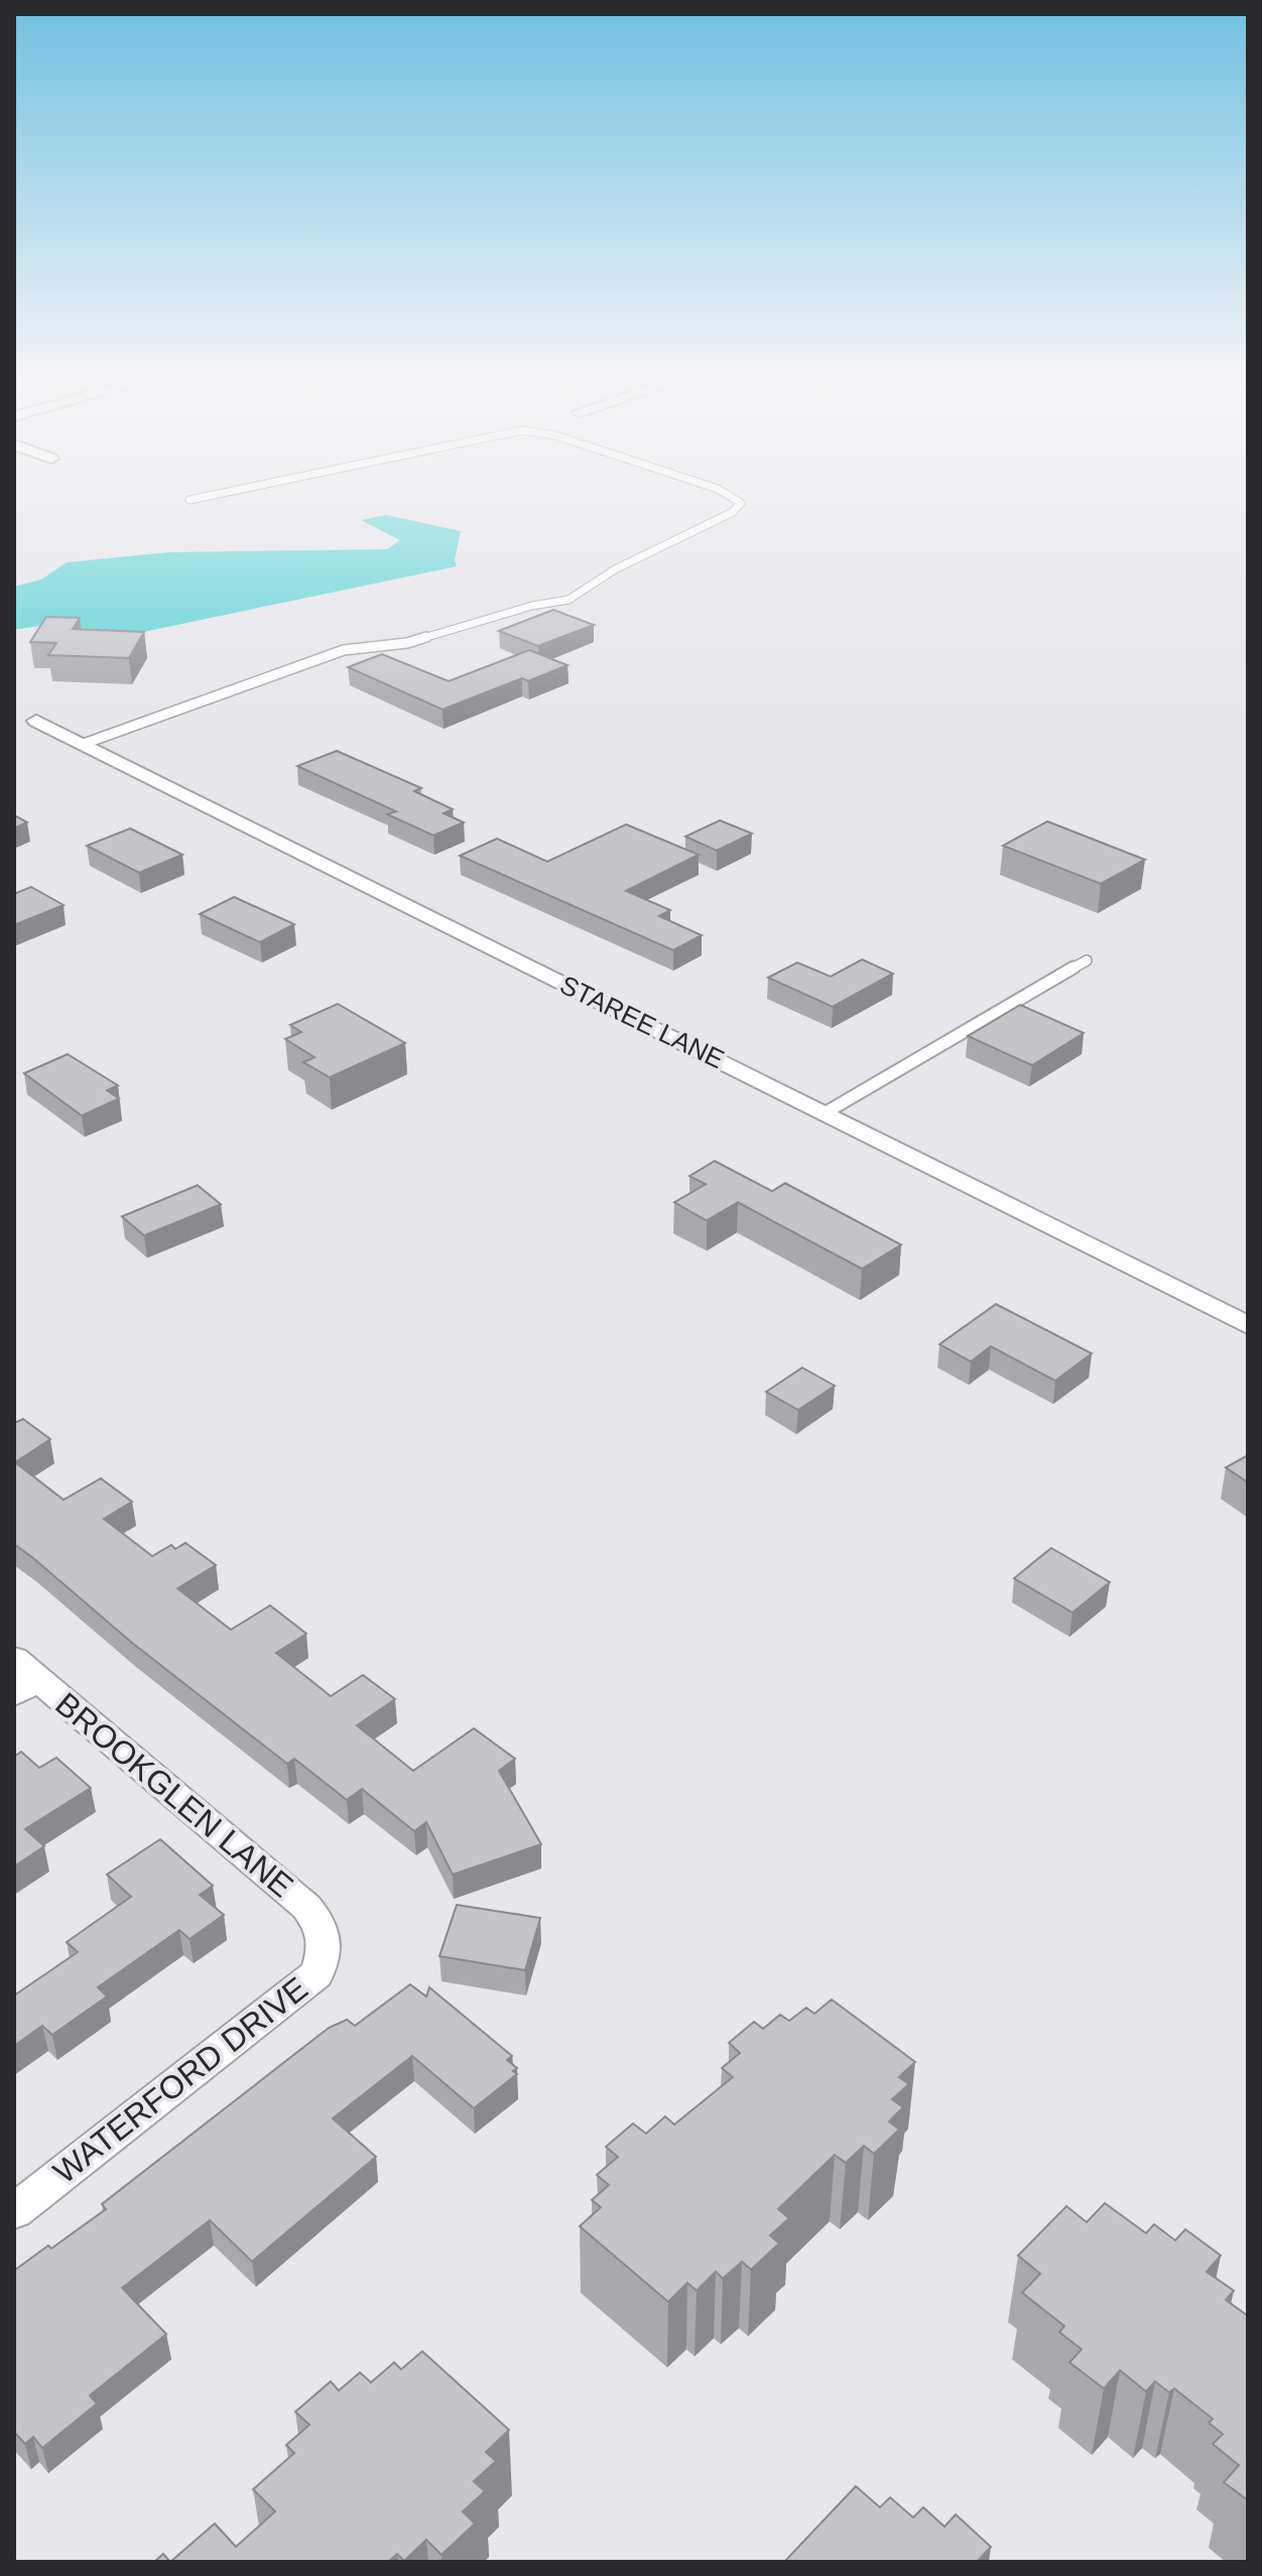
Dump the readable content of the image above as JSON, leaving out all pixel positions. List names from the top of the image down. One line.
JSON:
{"streets":{"street":["STAREE LANE","BROOKGLEN LANE","WATERFORD DRIVE"]},"crossings":[["BROOKGLEN LANE","WATERFORD DRIVE"]]}
